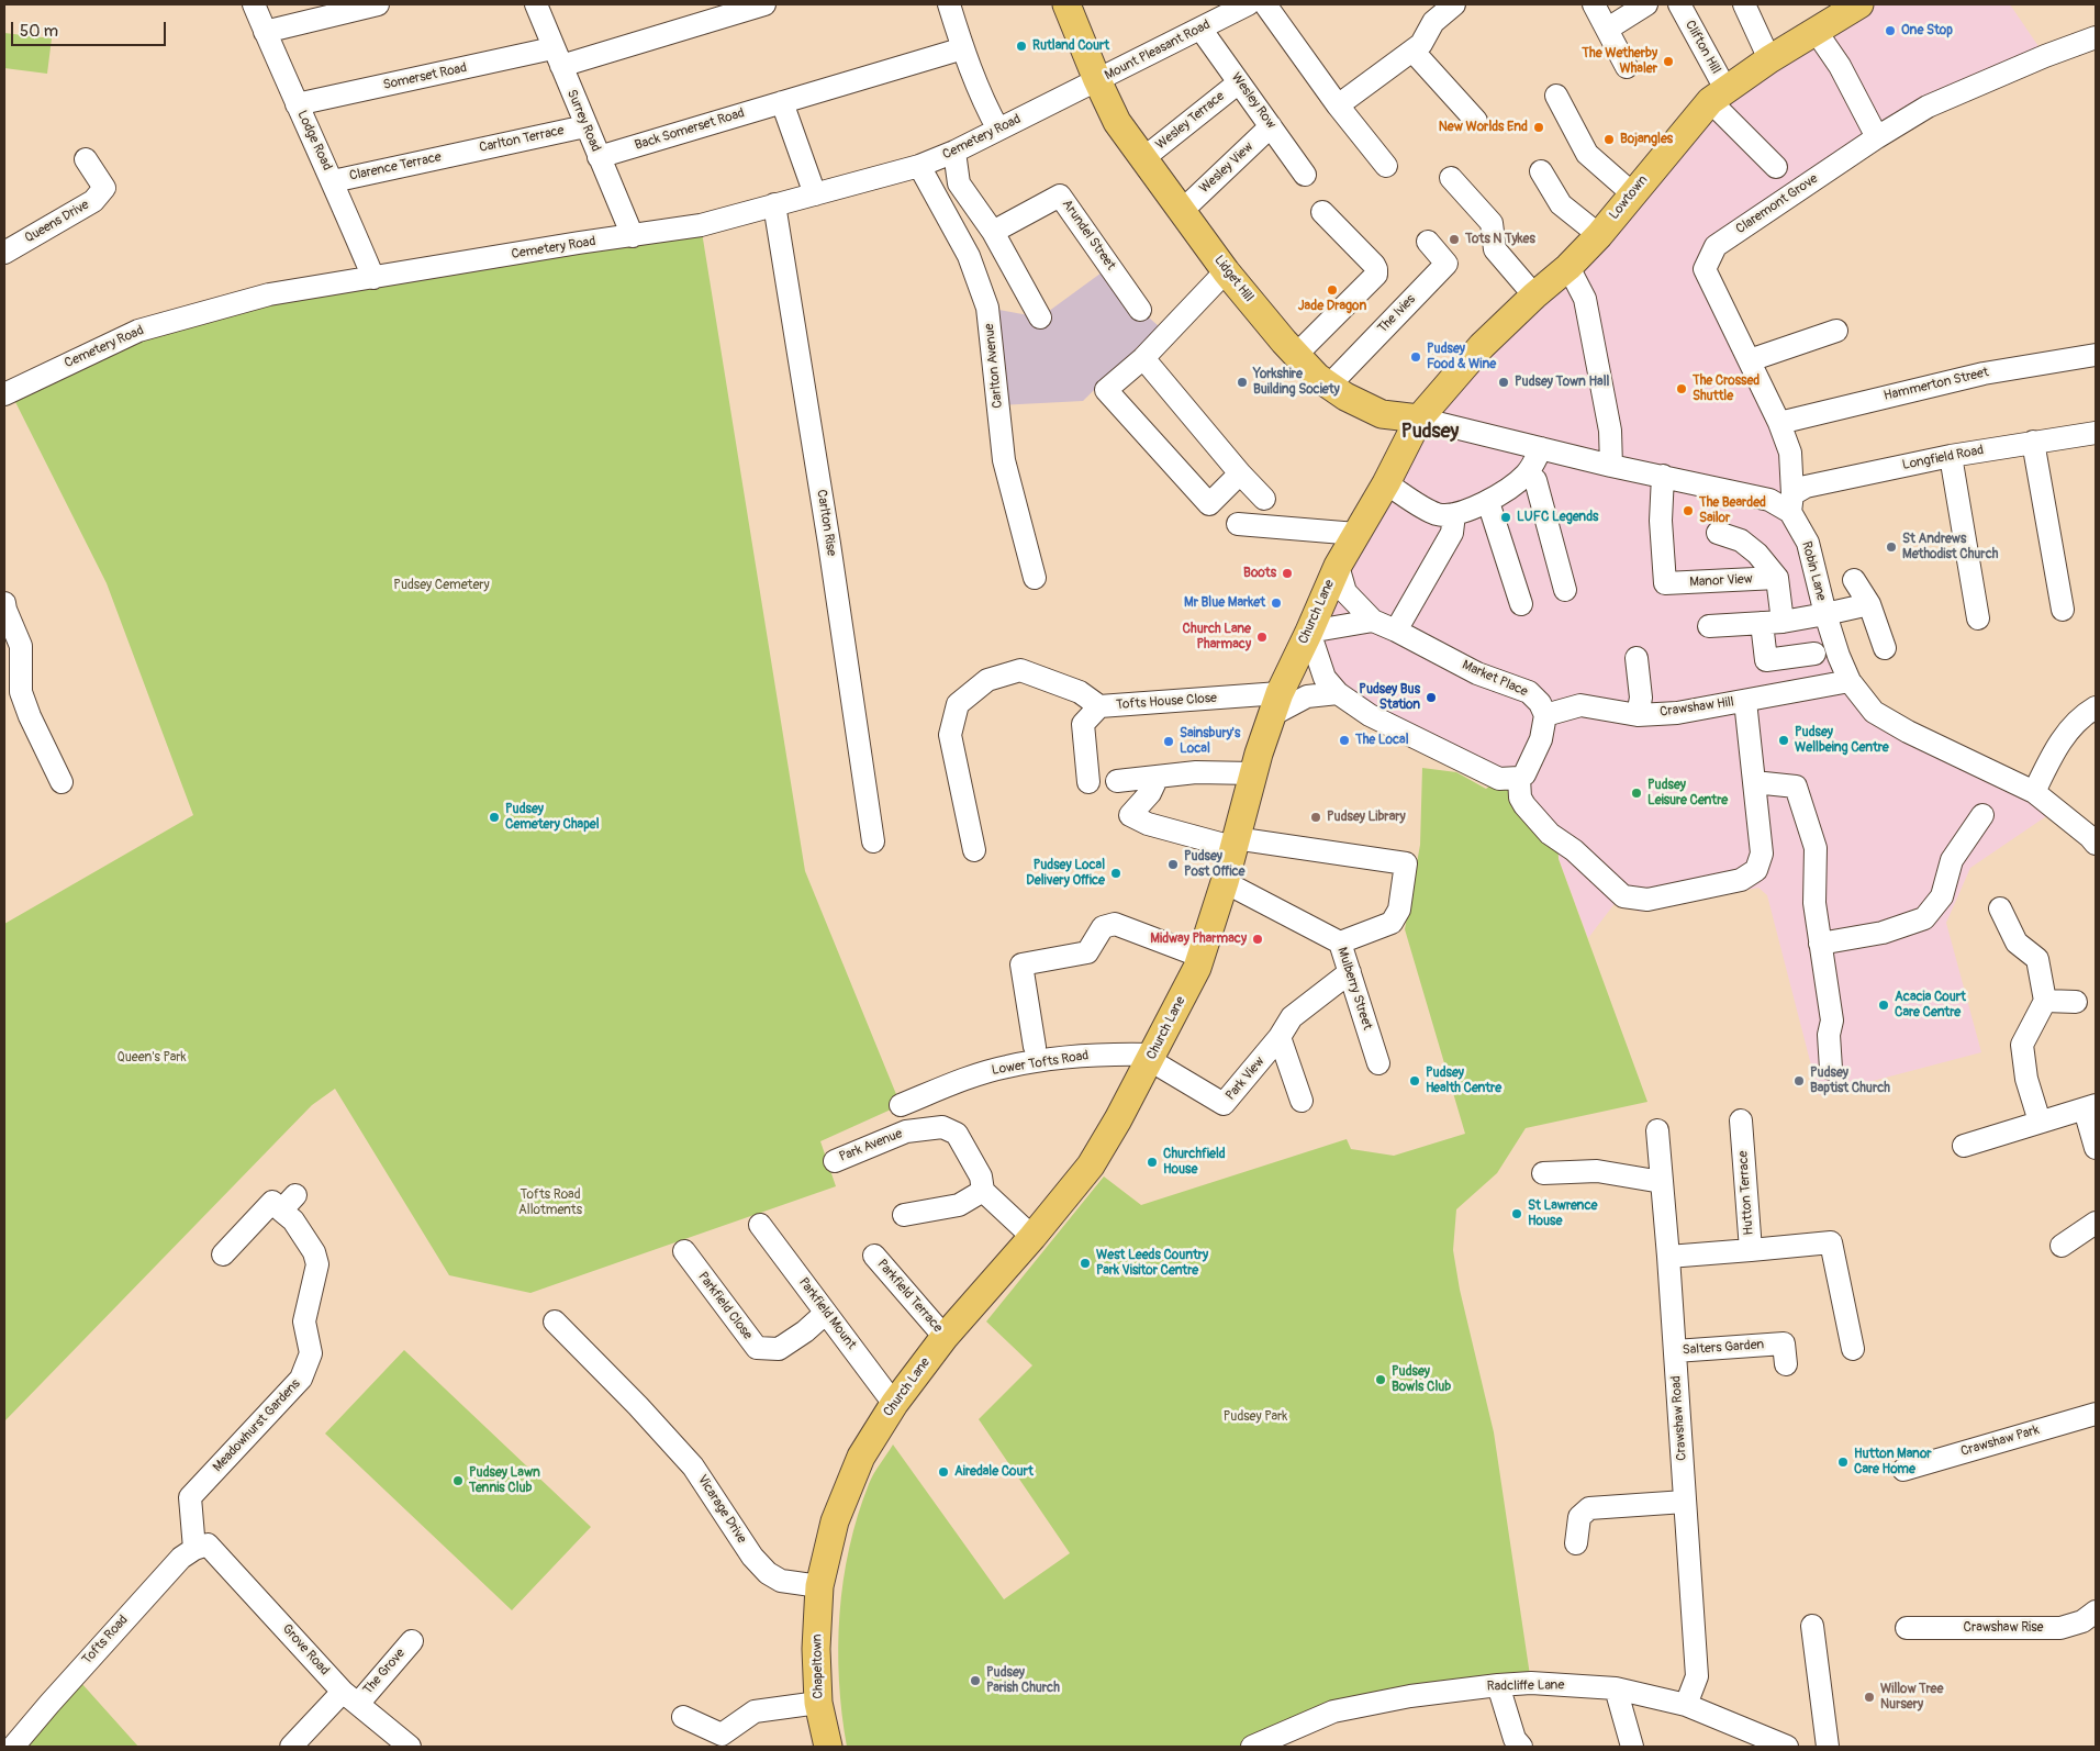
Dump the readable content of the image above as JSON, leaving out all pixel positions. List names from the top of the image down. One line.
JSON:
{"streets":{"main road":["Lowtown","Lidget Hill","Church Lane","Chapeltown"],"street":["Clifton Hill","Mount Pleasant Road","Somerset Road","Wesley Row","Surrey Road","Wesley Terrace","Back Somerset Road","Cemetery Road","Carlton Terrace","Lodge Road","Clarence Terrace","Wesley View","Claremont Grove","Queens Drive","Arundel Street","The Ivies","Carlton Avenue","Hammerton Street","Longfield Road","Carlton Rise","Robin Lane","Manor View","Market Place","Tofts House Close","Crawshaw Hill","Mulberry Street","Lower Tofts Road","Park View","Park Avenue","Hutton Terrace","Parkfield Terrace","Parkfield Close","Parkfield Mount","Salters Garden","Crawshaw Road","Meadowhurst Gardens","Crawshaw Park","Vicarage Drive","Crawshaw Rise","Tofts Road","Grove Road","The Grove","Radcliffe Lane"]},"crossings":[["Clifton Hill","Lowtown"],["Mount Pleasant Road","Wesley Row"],["Mount Pleasant Road","Cemetery Road"],["Mount Pleasant Road","Lidget Hill"],["Somerset Road","Surrey Road"],["Somerset Road","Lodge Road"],["Wesley Row","Wesley Terrace"],["Wesley Row","Wesley View"],["Surrey Road","Back Somerset Road"],["Surrey Road","Cemetery Road"],["Surrey Road","Carlton Terrace"],["Wesley Terrace","Lidget Hill"],["Cemetery Road","Lodge Road"],["Cemetery Road","Lidget Hill"],["Cemetery Road","Carlton Avenue"],["Cemetery Road","Carlton Rise"],["Carlton Terrace","Clarence Terrace"],["Lodge Road","Clarence Terrace"],["Wesley View","Lidget Hill"],["Lowtown","Lidget Hill"],["Lowtown","Church Lane"],["Claremont Grove","Hammerton Street"],["Claremont Grove","Longfield Road"],["Claremont Grove","Robin Lane"],["Lidget Hill","The Ivies"],["Lidget Hill","Church Lane"],["Longfield Road","Robin Lane"],["Robin Lane","Crawshaw Hill"],["Church Lane","Market Place"],["Church Lane","Tofts House Close"],["Church Lane","Mulberry Street"],["Church Lane","Lower Tofts Road"],["Church Lane","Park View"],["Church Lane","Parkfield Terrace"],["Church Lane","Parkfield Mount"],["Church Lane","Vicarage Drive"],["Church Lane","Chapeltown"],["Market Place","Crawshaw Hill"],["Mulberry Street","Park View"],["Lower Tofts Road","Park View"],["Hutton Terrace","Crawshaw Road"],["Parkfield Close","Parkfield Mount"],["Salters Garden","Crawshaw Road"],["Crawshaw Road","Radcliffe Lane"],["Meadowhurst Gardens","Tofts Road"],["Meadowhurst Gardens","Grove Road"],["Vicarage Drive","Chapeltown"],["Tofts Road","Grove Road"],["Grove Road","The Grove"]],"districts":["Pudsey"],"parks":["Pudsey Cemetery","Queen's Park","Tofts Road Allotments","Pudsey Park"],"places":["One Stop","Rutland Court","The Wetherby Whaler","New Worlds End","Bojangles","Tots N Tykes","Jade Dragon","Pudsey Food & Wine","Yorkshire Building Society","Pudsey Town Hall","The Crossed Shuttle","The Bearded Sailor","LUFC Legends","St Andrews Methodist Church","Boots","Mr Blue Market","Church Lane Pharmacy","Pudsey Bus Station","The Local","Pudsey Wellbeing Centre","Sainsbury's Local","Pudsey Leisure Centre","Pudsey Cemetery Chapel","Pudsey Library","Pudsey Post Office","Pudsey Local Delivery Office","Midway Pharmacy","Acacia Court Care Centre","Pudsey Health Centre","Pudsey Baptist Church","Churchfield House","St Lawrence House","West Leeds Country Park Visitor Centre","Pudsey Bowls Club","Hutton Manor Care Home","Airedale Court","Pudsey Lawn Tennis Club","Pudsey Parish Church","Willow Tree Nursery"],"scale_bar":"50 m"}
